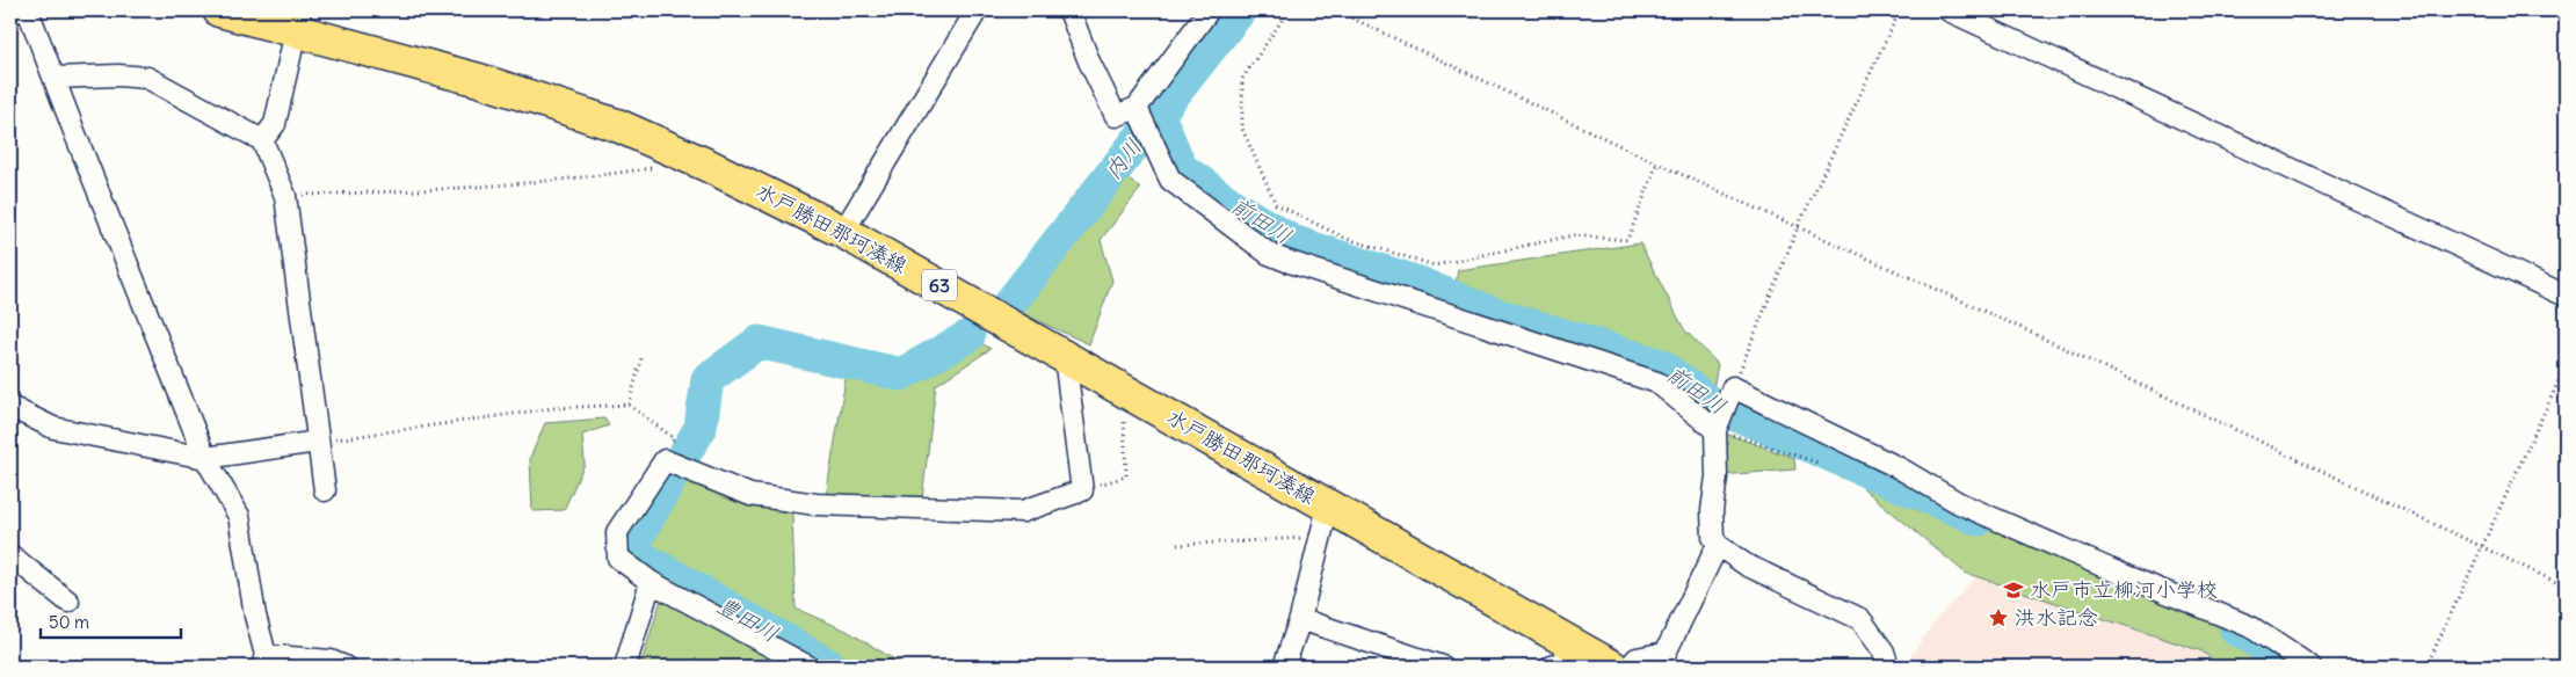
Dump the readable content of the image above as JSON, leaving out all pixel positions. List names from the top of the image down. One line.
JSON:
{"streets":{"main road":["水戸勝田那珂湊線","63"]},"water":["内川","前田川","豊田川"],"places":{"school or university":["水戸市立柳河小学校"],"place":["洪水記念"]},"scale_bar":"50 m"}
